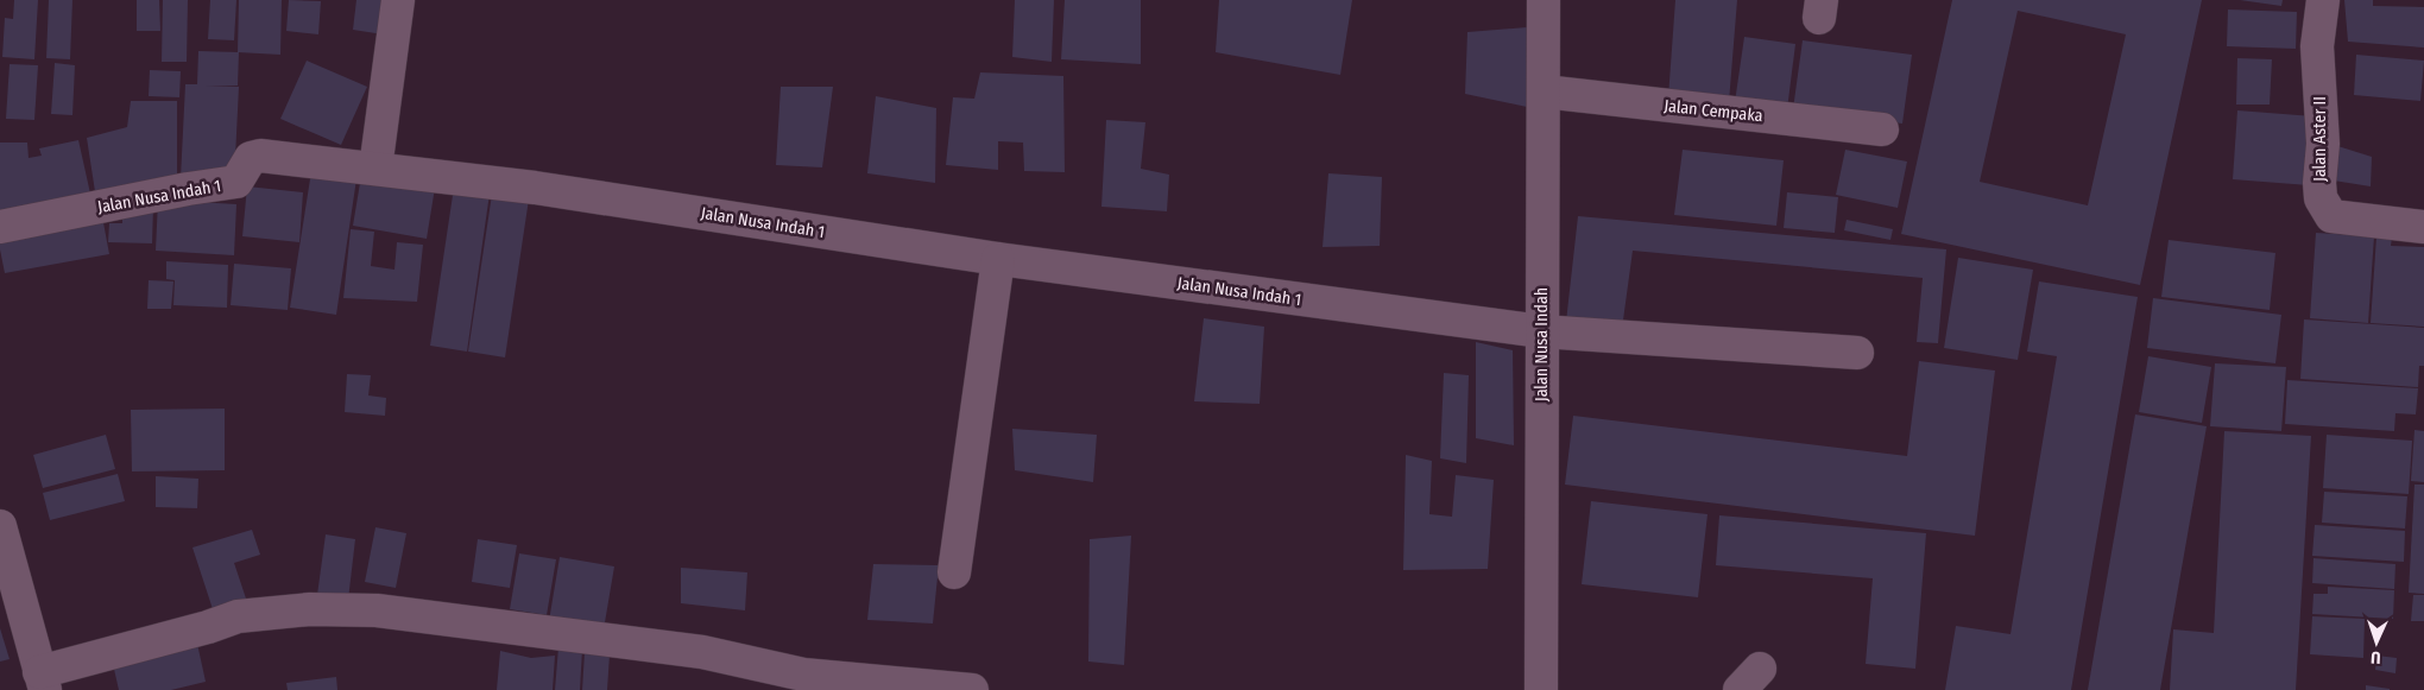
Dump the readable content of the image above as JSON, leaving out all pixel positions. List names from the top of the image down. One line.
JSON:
{"streets":{"street":["Jalan Cempaka","Jalan Aster II","Jalan Nusa Indah 1","Jalan Nusa Indah"]},"crossings":[["Jalan Cempaka","Jalan Nusa Indah"],["Jalan Nusa Indah 1","Jalan Nusa Indah"]],"north":"bottom"}
